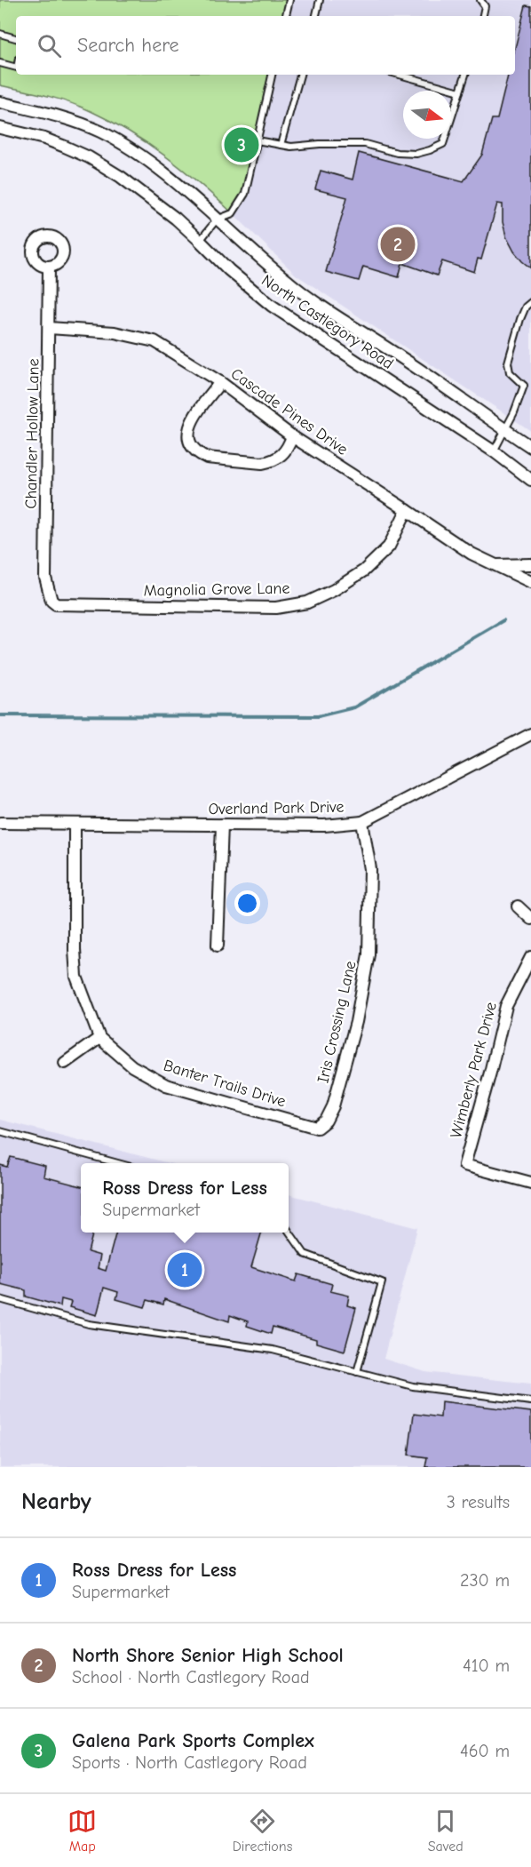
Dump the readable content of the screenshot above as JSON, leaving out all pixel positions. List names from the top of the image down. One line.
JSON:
{"streets":{"street":["North Castlegory Road","Cascade Pines Drive","Chandler Hollow Lane","Magnolia Grove Lane","Overland Park Drive","Iris Crossing Lane","Wimberly Park Drive","Banter Trails Drive"]},"crossings":[["Cascade Pines Drive","Chandler Hollow Lane"],["Cascade Pines Drive","Magnolia Grove Lane"],["Chandler Hollow Lane","Magnolia Grove Lane"],["Overland Park Drive","Iris Crossing Lane"],["Overland Park Drive","Banter Trails Drive"],["Iris Crossing Lane","Banter Trails Drive"]],"north":"right","page":{"search":"Search here","pins":["3","2","1"],"popup":["Ross Dress for Less","Supermarket"],"heading":["Nearby","3 results"],"list":[{"mark":"1","name":"Ross Dress for Less","note":"Supermarket","value":"230 m"},{"mark":"2","name":"North Shore Senior High School","note":"School · North Castlegory Road","value":"410 m"},{"mark":"3","name":"Galena Park Sports Complex","note":"Sports · North Castlegory Road","value":"460 m"}],"nav":["Map","Directions","Saved"]}}
